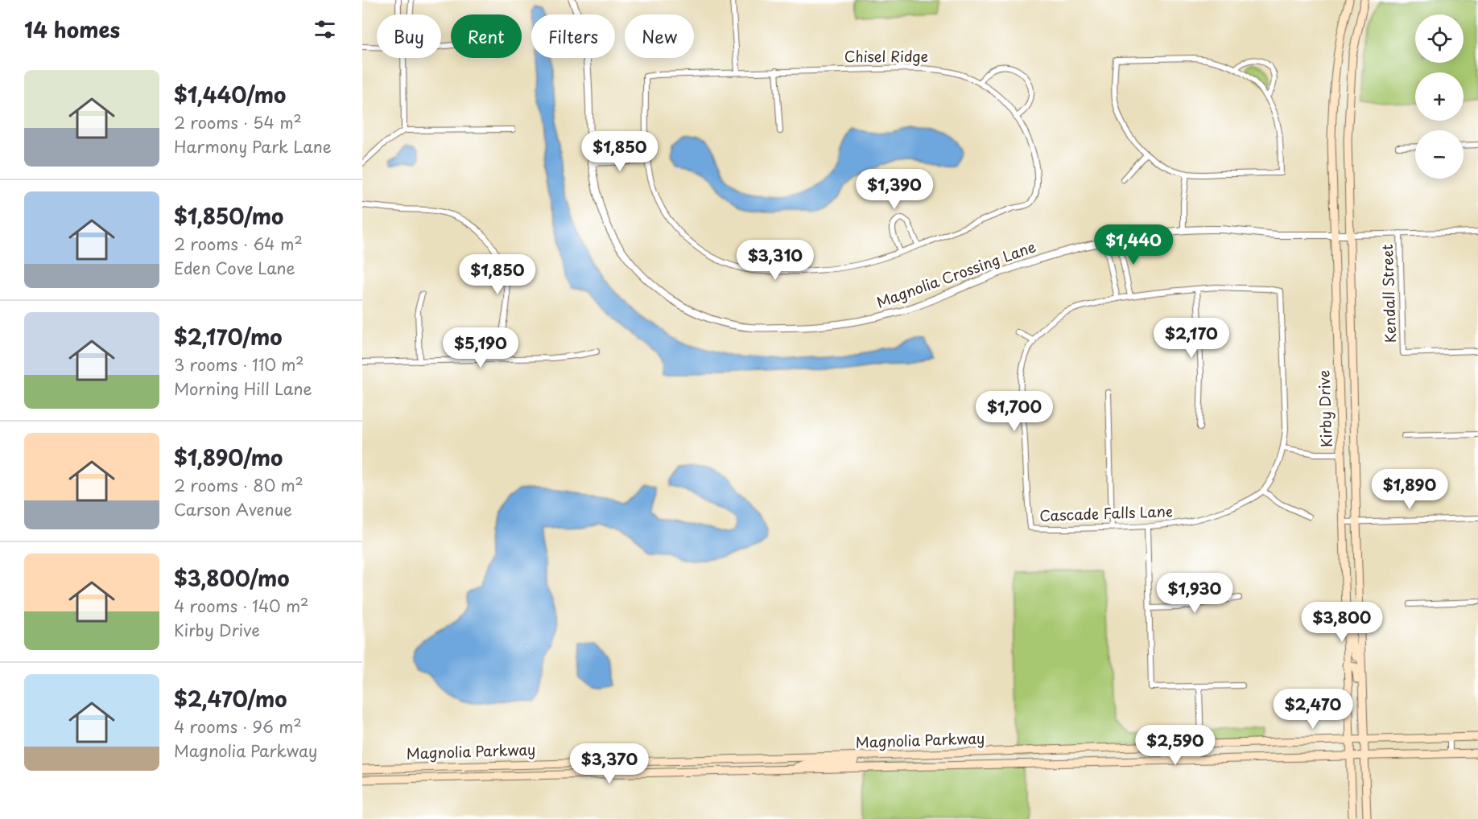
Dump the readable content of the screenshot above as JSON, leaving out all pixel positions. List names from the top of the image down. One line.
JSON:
{"streets":{"main road":["Kirby Drive","Magnolia Parkway"],"street":["Chisel Ridge","Magnolia Crossing Lane","Kendall Street","Cascade Falls Lane"]},"crossings":[["Magnolia Crossing Lane","Kirby Drive"],["Kirby Drive","Magnolia Parkway"]],"page":{"heading":"14 homes","map_buttons":["+","−"],"chip":["Buy","Rent","Filters","New"],"list":[{"name":"$1,440/mo","note":"2 rooms · 54 m² · Harmony Park Lane"},{"name":"$1,850/mo","note":"2 rooms · 64 m² · Eden Cove Lane"},{"name":"$2,170/mo","note":"3 rooms · 110 m² · Morning Hill Lane"},{"name":"$1,890/mo","note":"2 rooms · 80 m² · Carson Avenue"},{"name":"$3,800/mo","note":"4 rooms · 140 m² · Kirby Drive"},{"name":"$2,470/mo","note":"4 rooms · 96 m² · Magnolia Parkway"}],"price":["$1,850","$1,390","$1,440","$3,310","$1,850","$2,170","$5,190","$1,700","$1,890","$1,930","$3,800","$2,470","$2,590","$3,370"]}}
